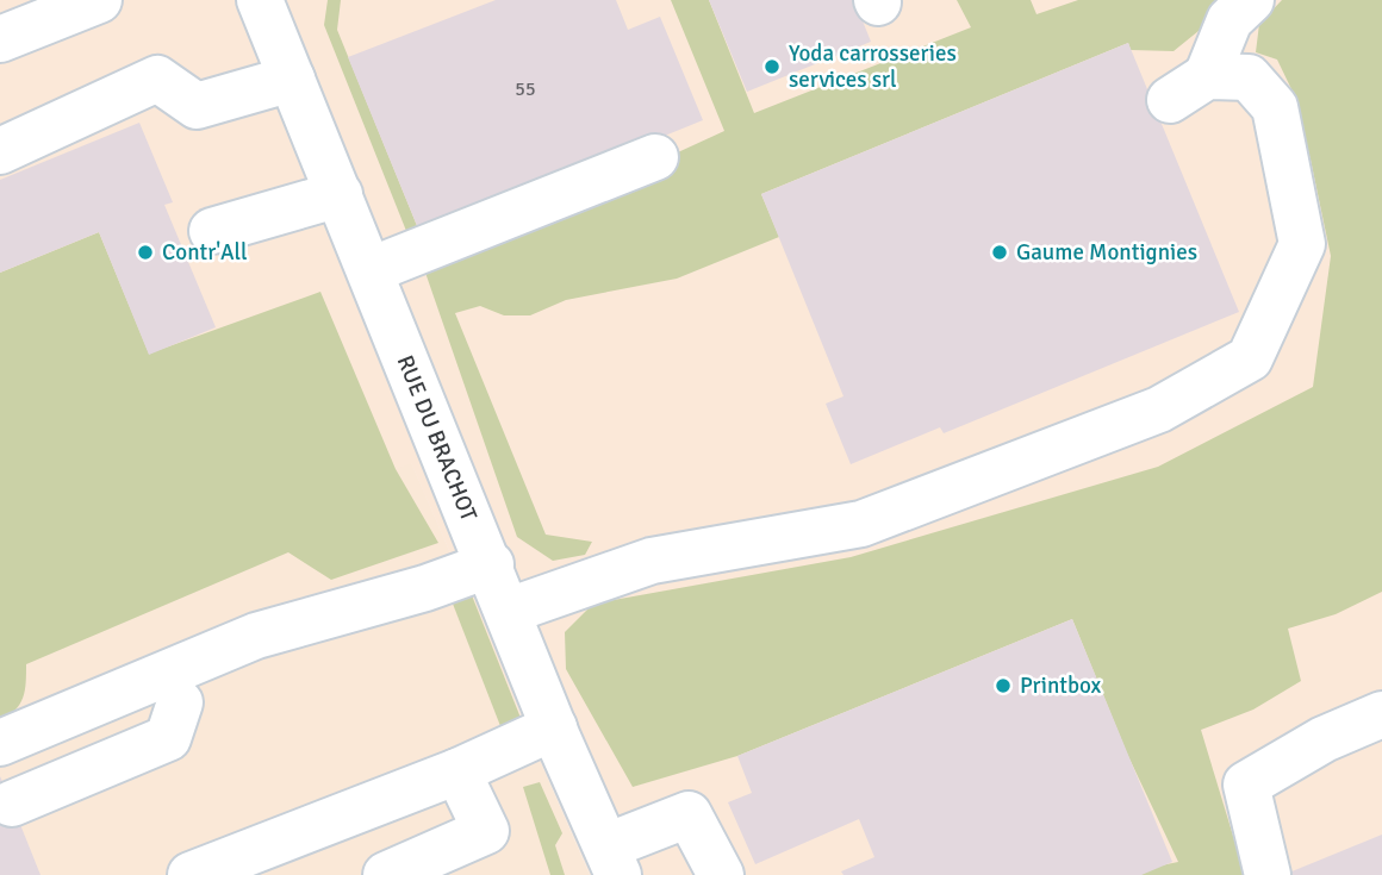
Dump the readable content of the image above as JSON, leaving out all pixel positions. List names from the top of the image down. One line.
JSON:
{"streets":{"street":["RUE DU BRACHOT"]},"places":["Yoda carrosseries services srl","Contr'All","Gaume Montignies","Printbox"],"house_numbers":["55"]}
